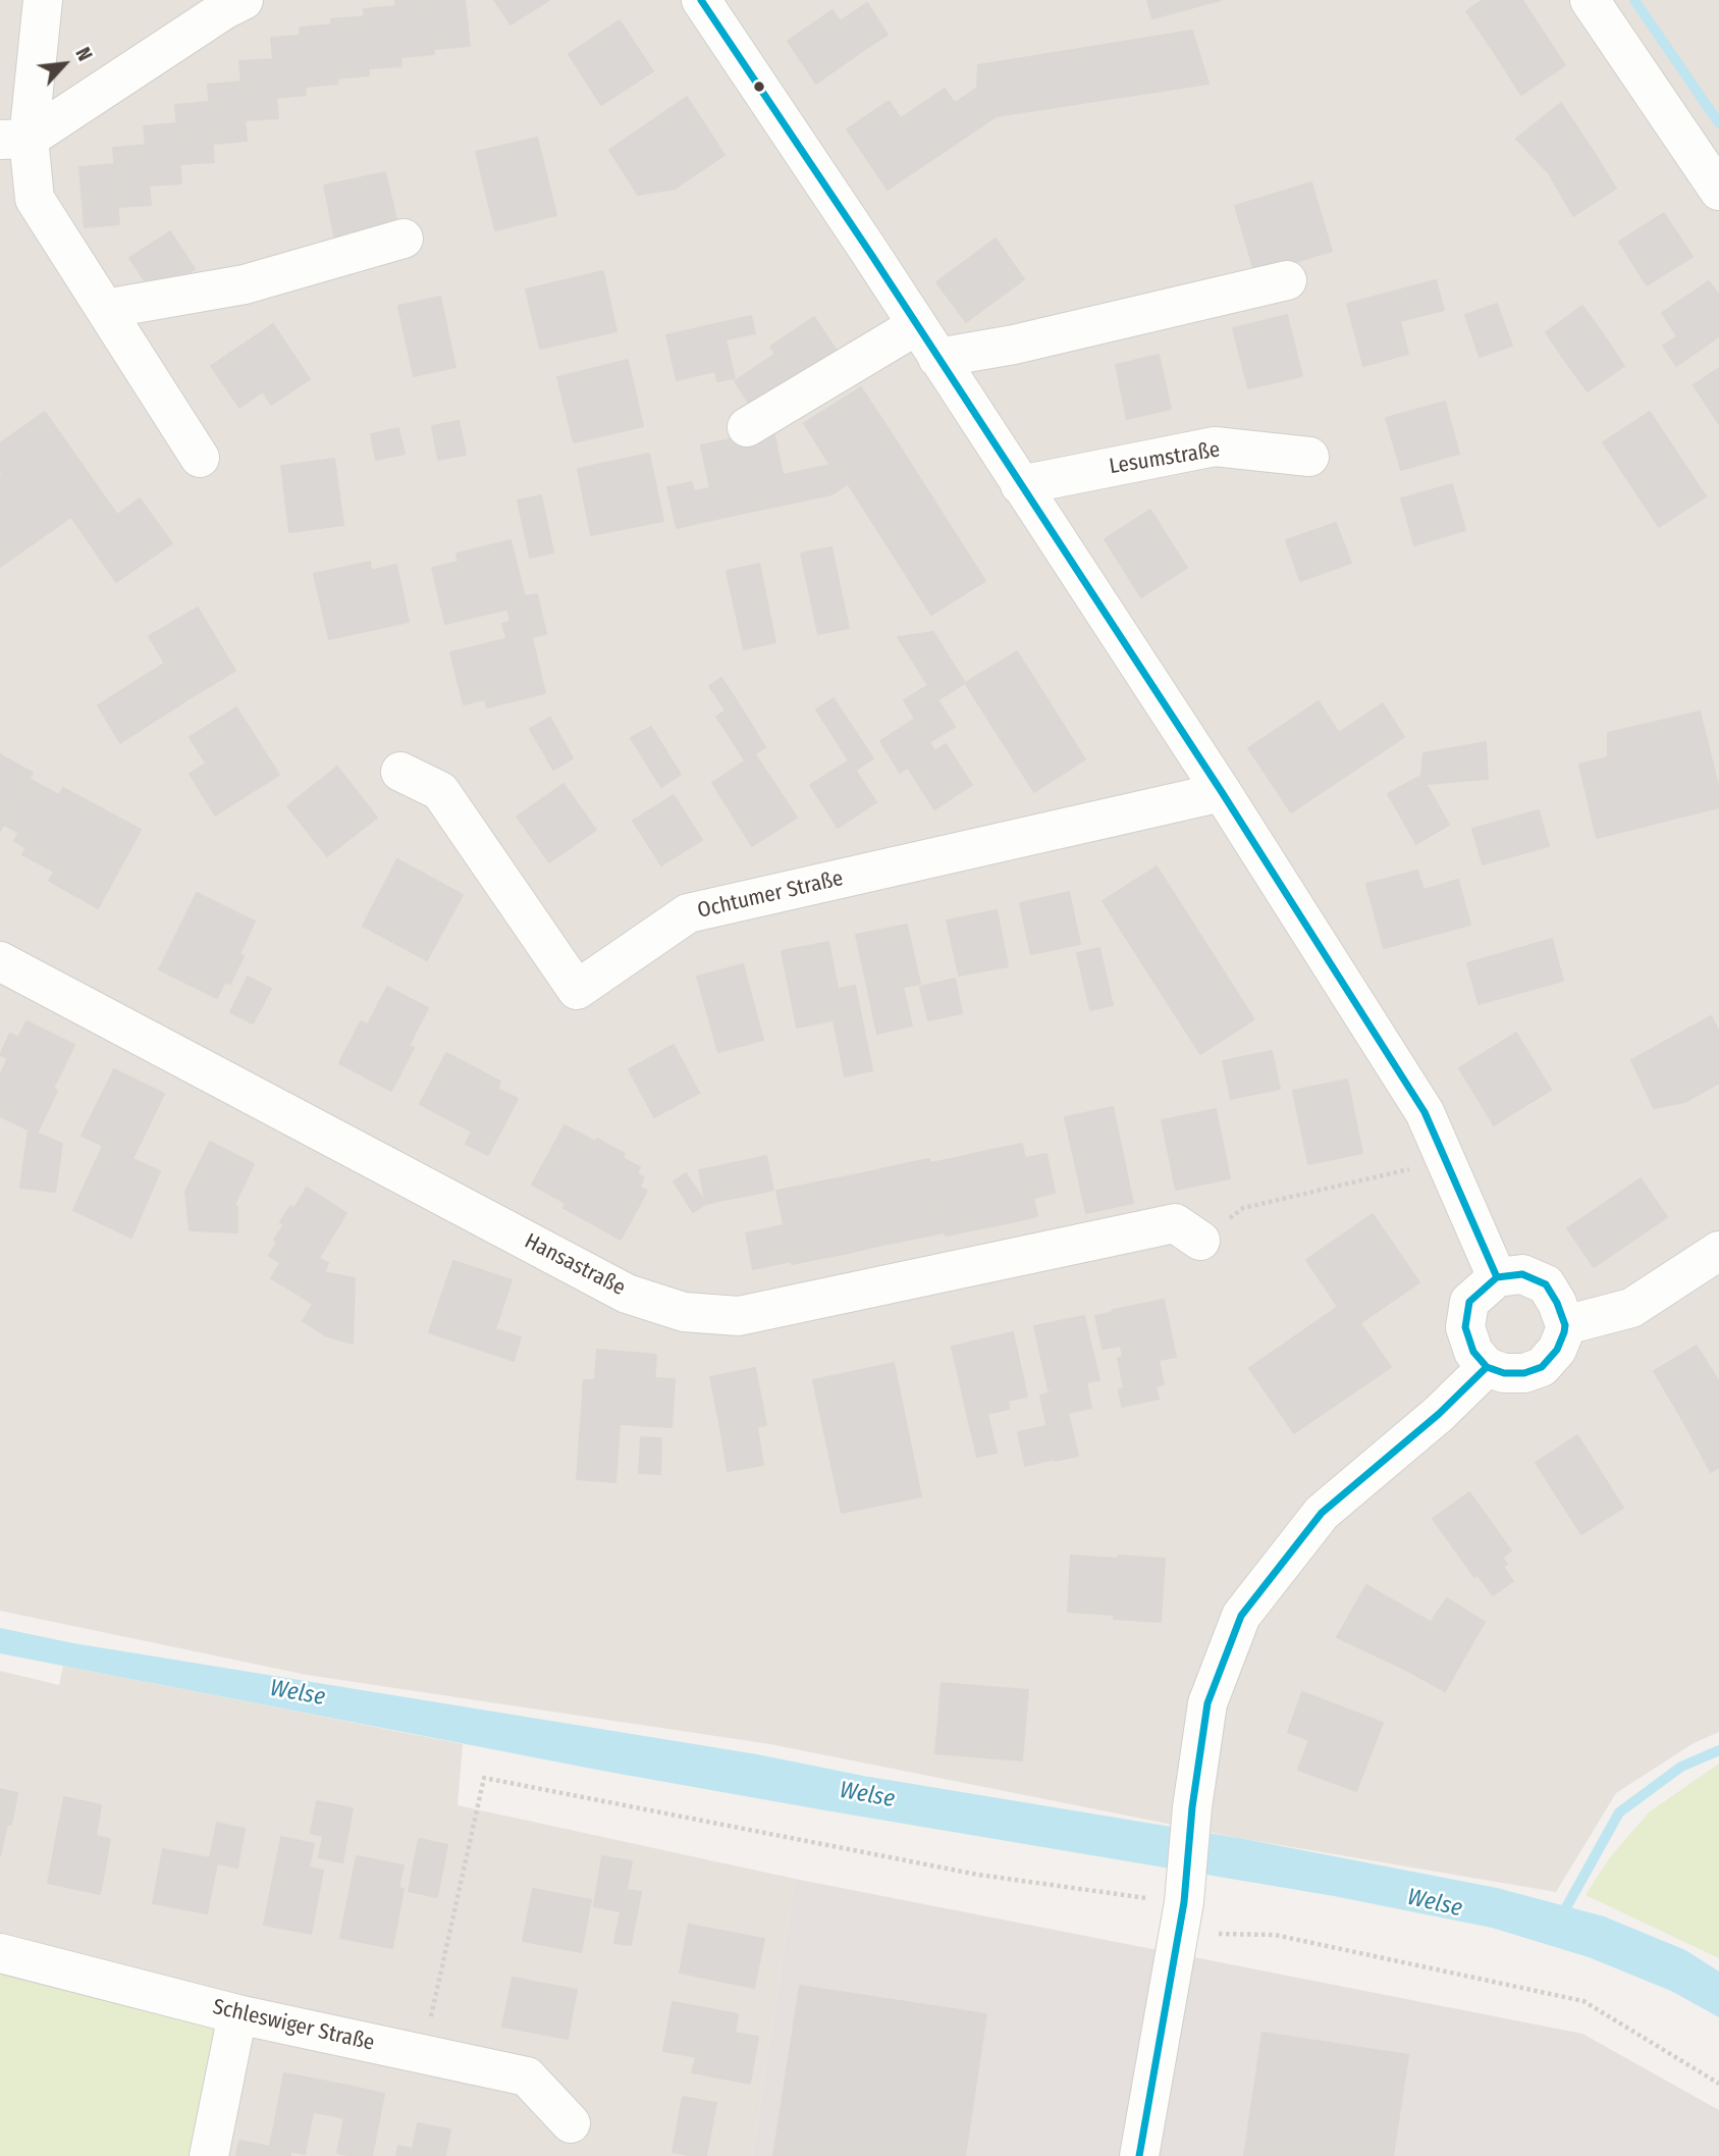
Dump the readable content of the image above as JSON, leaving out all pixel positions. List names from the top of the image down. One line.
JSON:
{"streets":{"street":["Lesumstraße","Ochtumer Straße","Hansastraße","Schleswiger Straße"]},"water":["Welse"],"north":"top right"}
